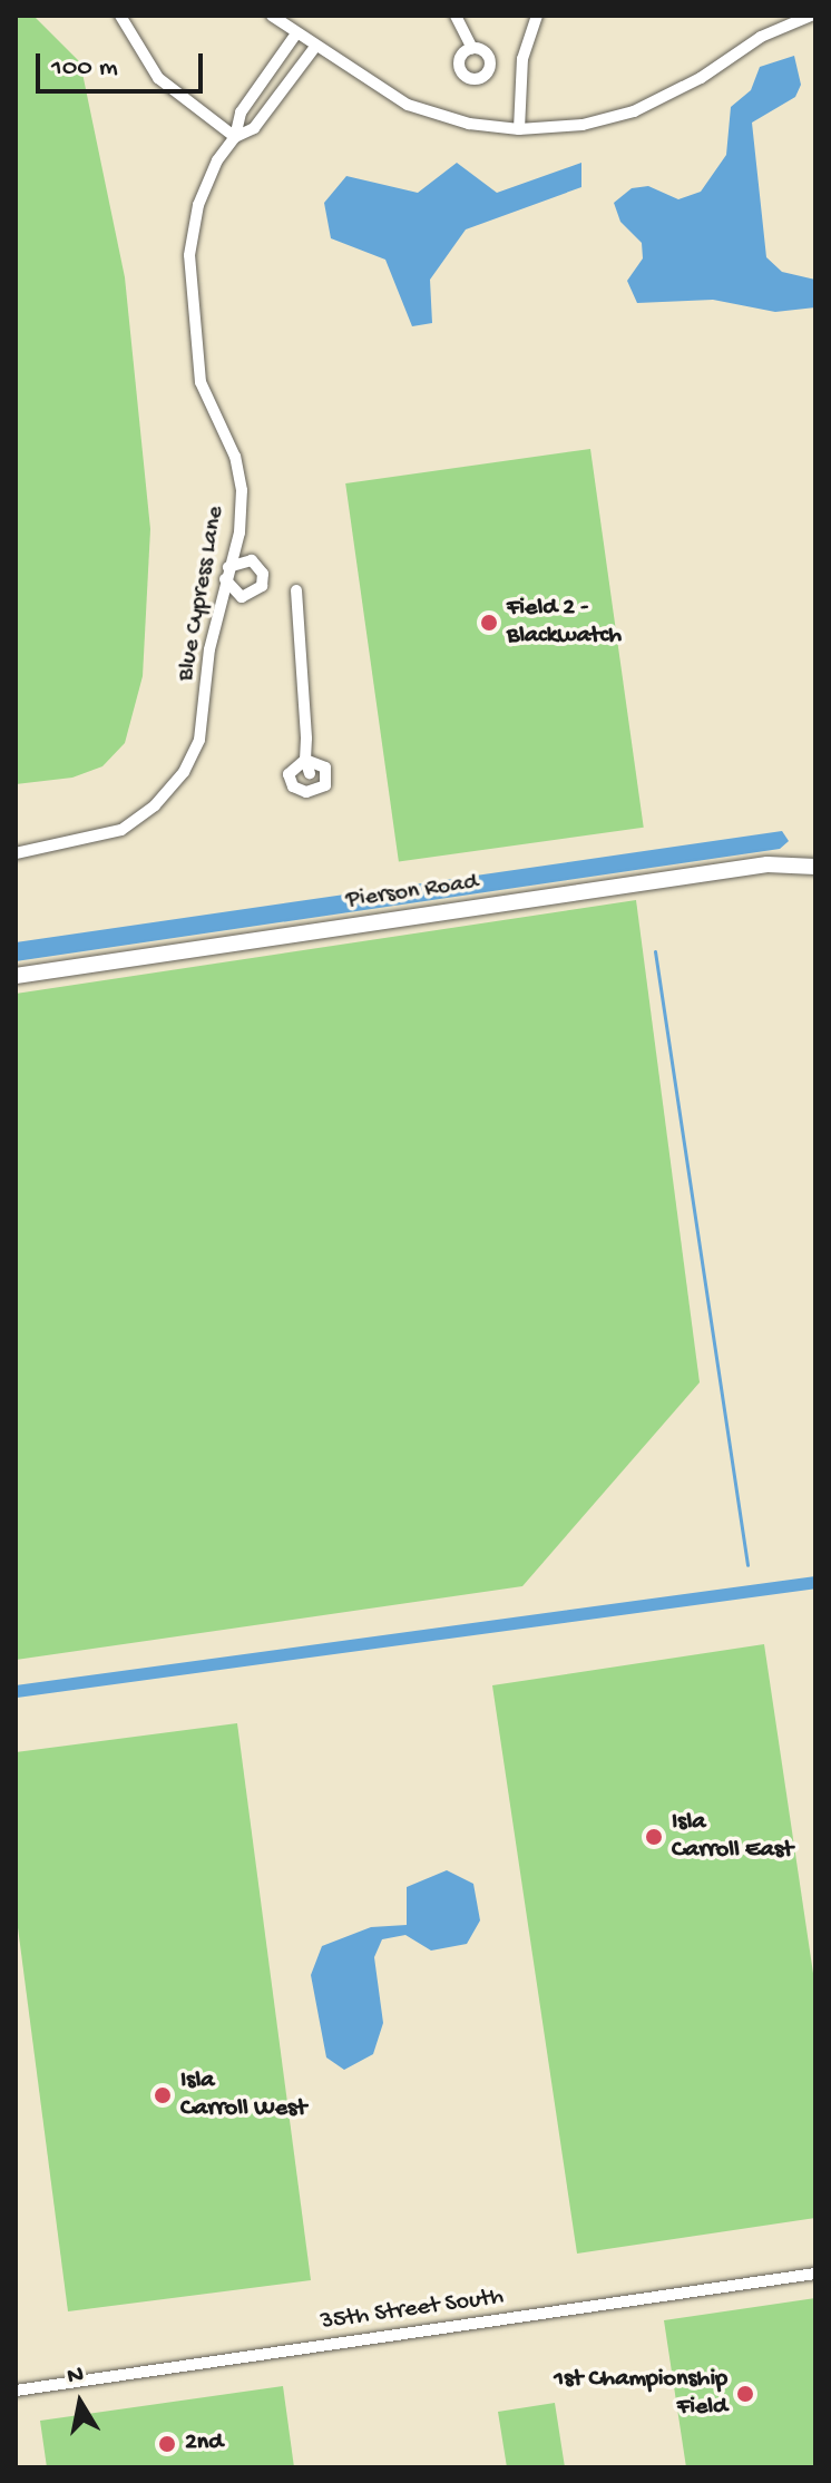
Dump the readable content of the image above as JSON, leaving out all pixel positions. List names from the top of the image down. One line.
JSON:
{"streets":{"street":["Blue Cypress Lane","Pierson Road","35th Street South"]},"places":["Field 2 - Blackwatch","Isla Carroll East","Isla Carroll West","1st Championship Field","2nd"],"scale_bar":"100 m","north":"top"}
